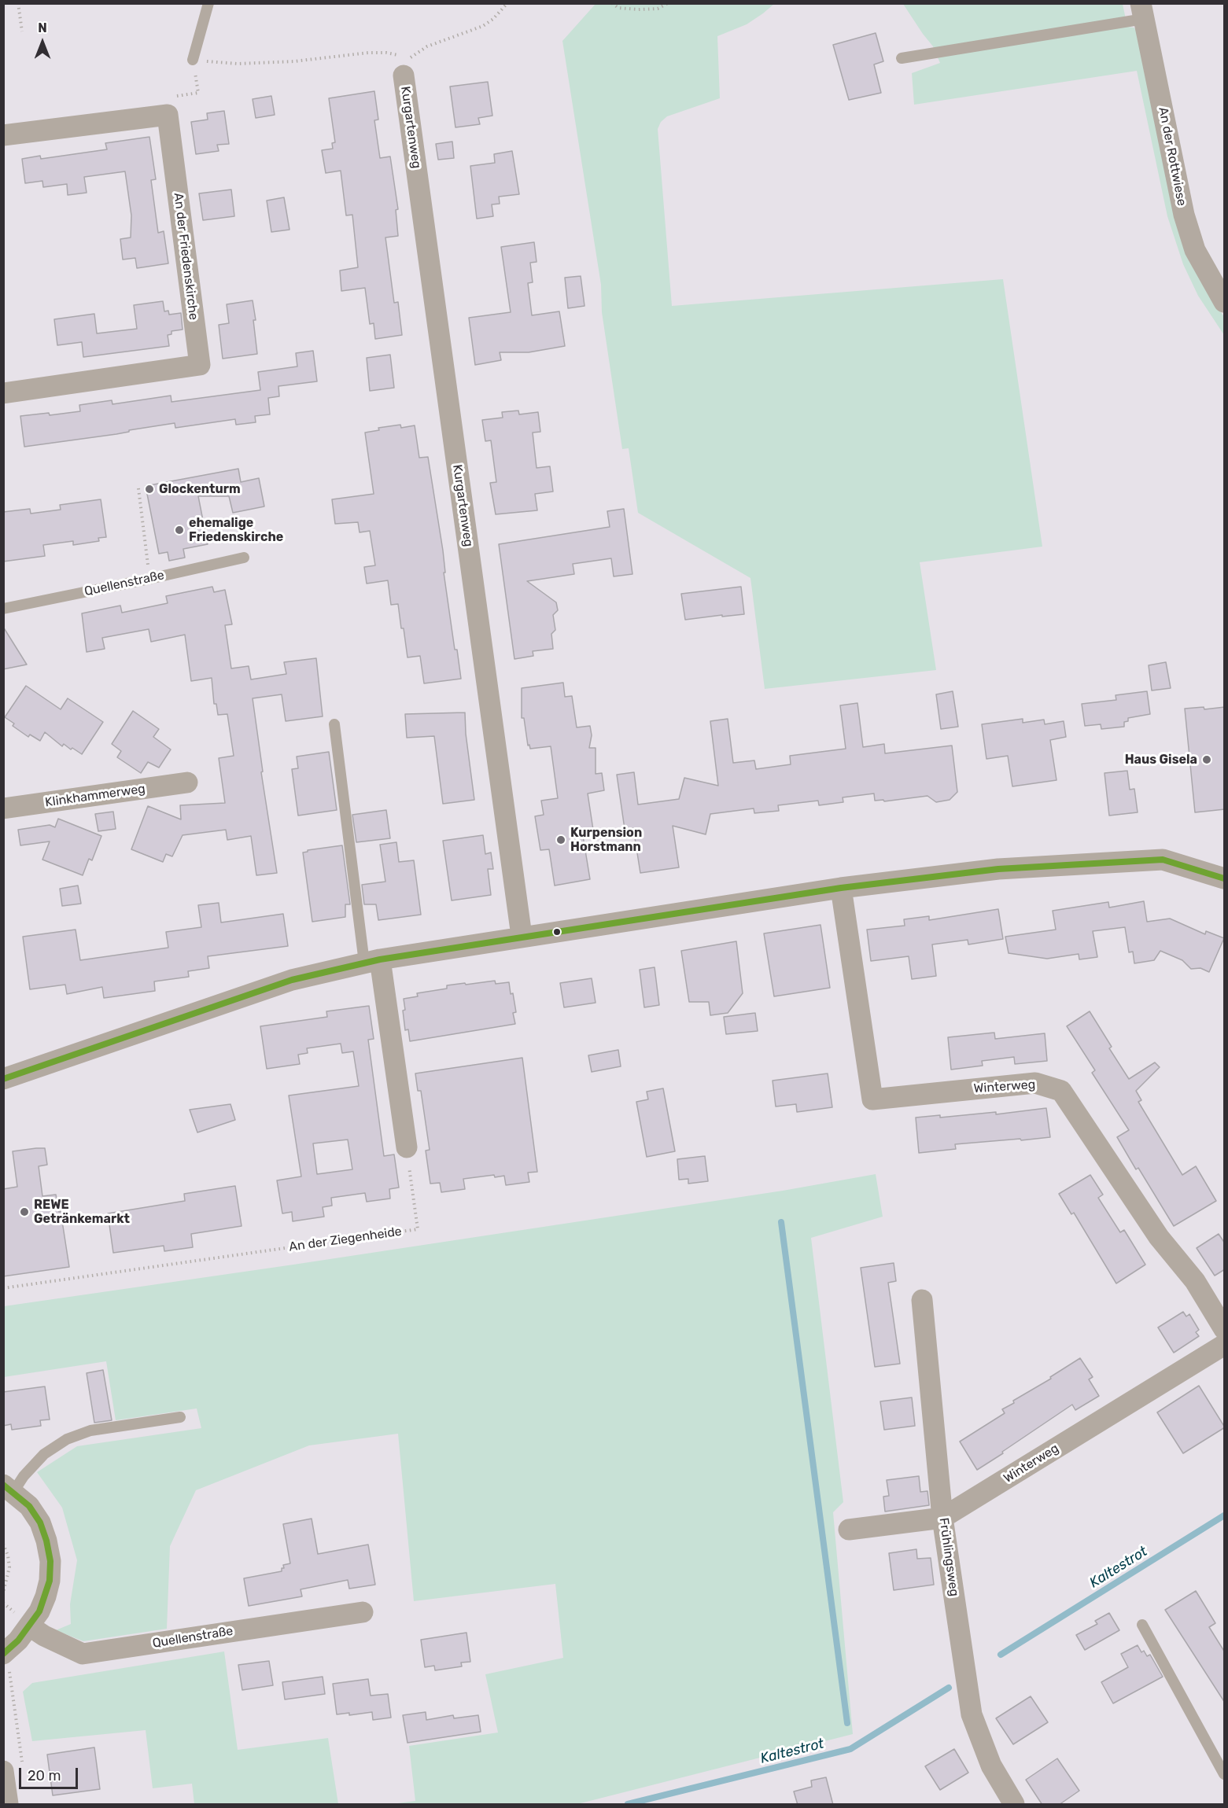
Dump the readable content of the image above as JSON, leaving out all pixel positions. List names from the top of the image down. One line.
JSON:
{"streets":{"street":["Kurgartenweg","An der Rottwiese","An der Friedenskirche","Quellenstraße","Klinkhammerweg","Winterweg","Frühlingsweg"],"path":["An der Ziegenheide"]},"crossings":[["Winterweg","Frühlingsweg"]],"water":["Kaltestrot"],"places":["Glockenturm","ehemalige Friedenskirche","Haus Gisela","Kurpension Horstmann","REWE Getränkemarkt"],"scale_bar":"20 m","north":"top"}
